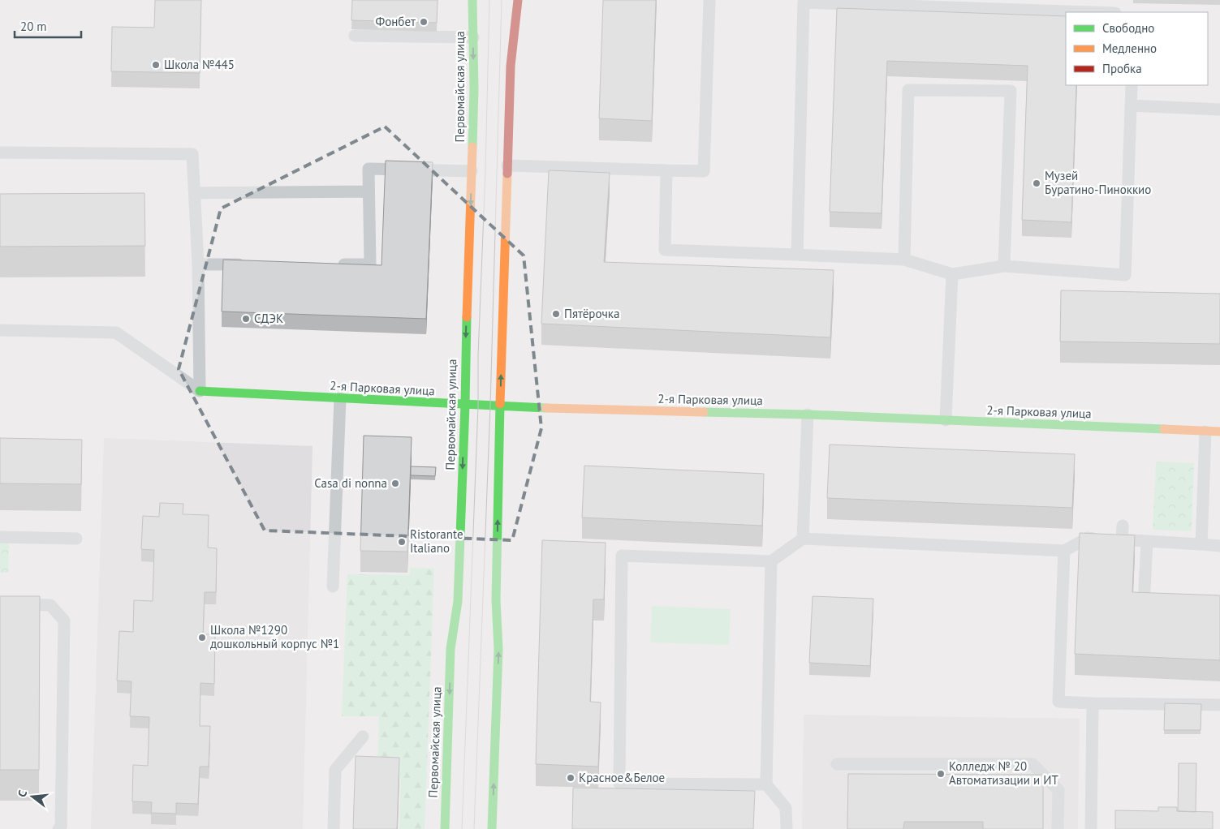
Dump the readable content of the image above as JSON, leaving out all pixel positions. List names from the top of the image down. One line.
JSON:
{"streets":{"main road":["Первомайская улица","2-я Парковая улица"]},"crossings":[["Первомайская улица","2-я Парковая улица"]],"places":["Фонбет","Школа №445","Музей Буратино-Пиноккио","Пятёрочка","СДЭК","Casa di nonna","Ristorante Italiano","Школа №1290 дошкольный корпус №1","Колледж № 20 Автоматизации и ИТ","Красное&Белое"],"legend":["Свободно","Медленно","Пробка"],"scale_bar":"20 m","north":"left"}
